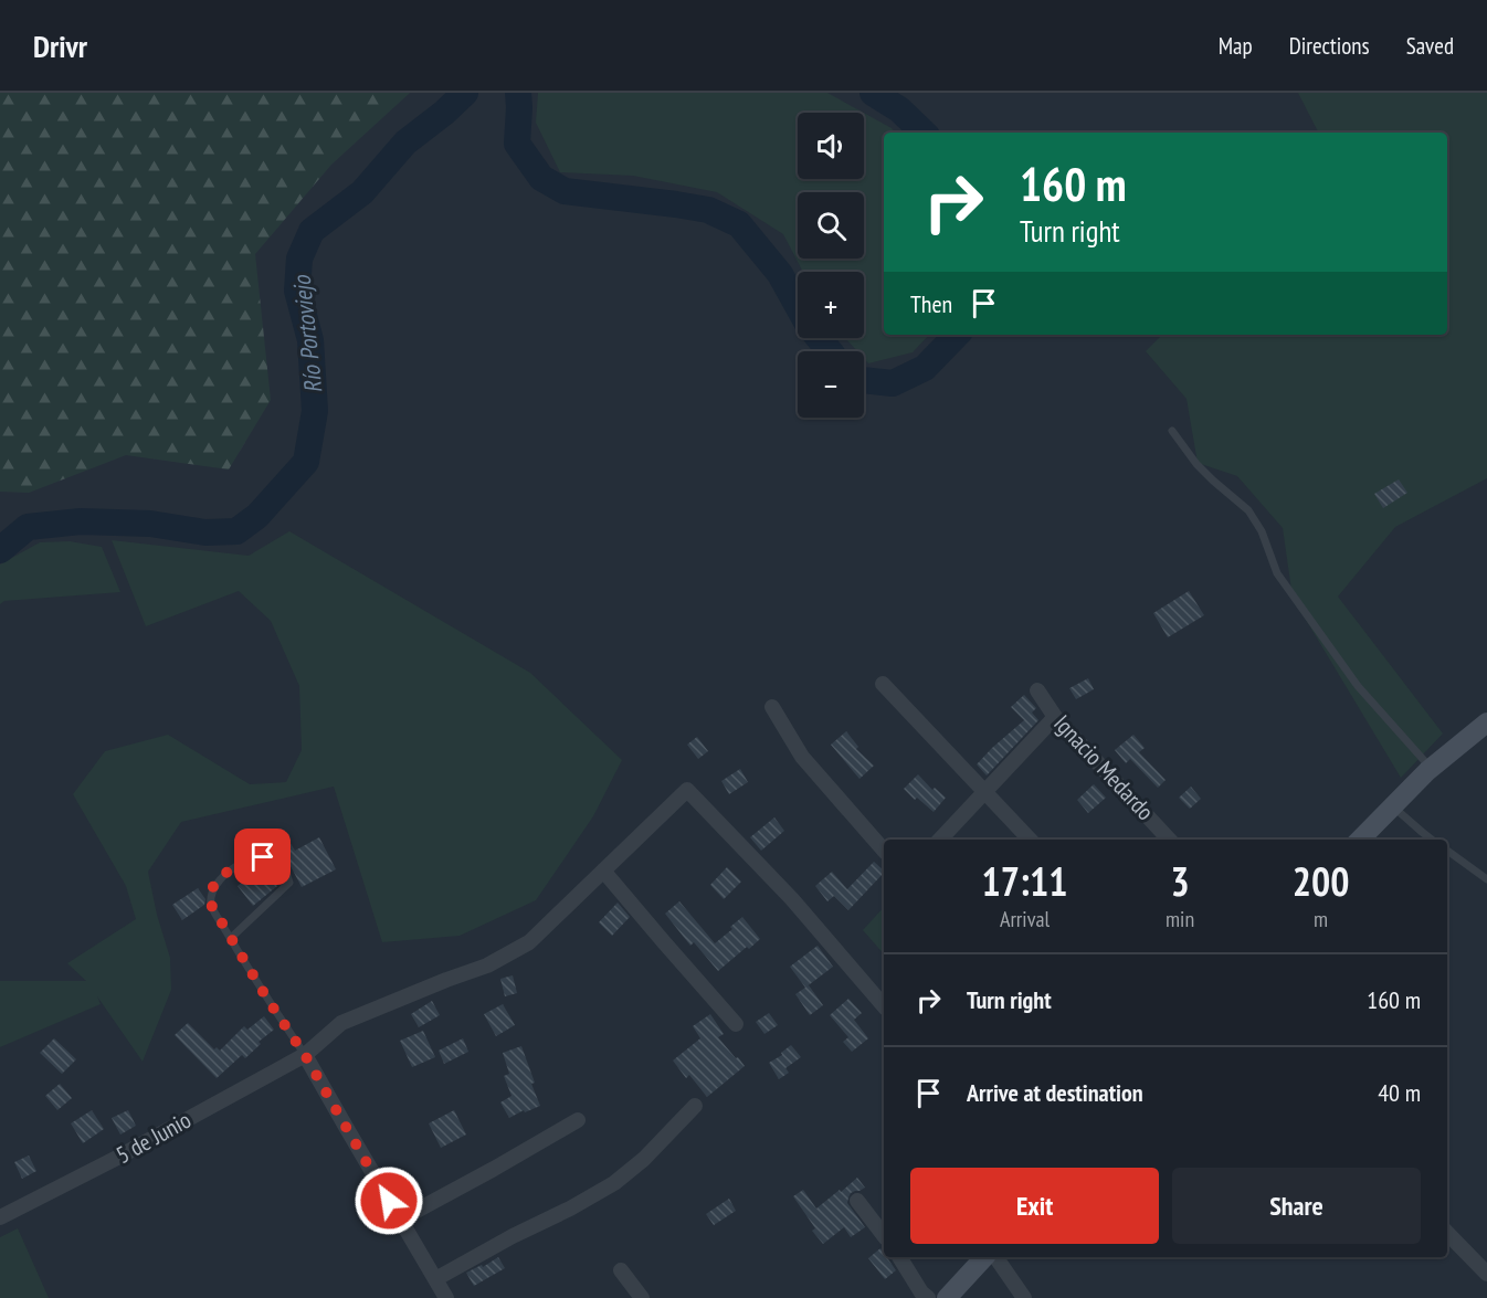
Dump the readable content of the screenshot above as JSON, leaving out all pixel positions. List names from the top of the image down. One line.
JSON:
{"streets":{"street":["Ignacio Medardo","5 de Junio"]},"water":["Río Portoviejo"],"page":{"header":"Drivr","nav":["Map","Directions","Saved"],"map_buttons":["+","−"],"turn":["160 m","Turn right"],"then":"Then","eta":["17:11","Arrival","3","min","200","m"],"list":[{"name":"Turn right","value":"160 m"},{"name":"Arrive at destination","value":"40 m"}],"buttons":["Exit","Share"]}}
